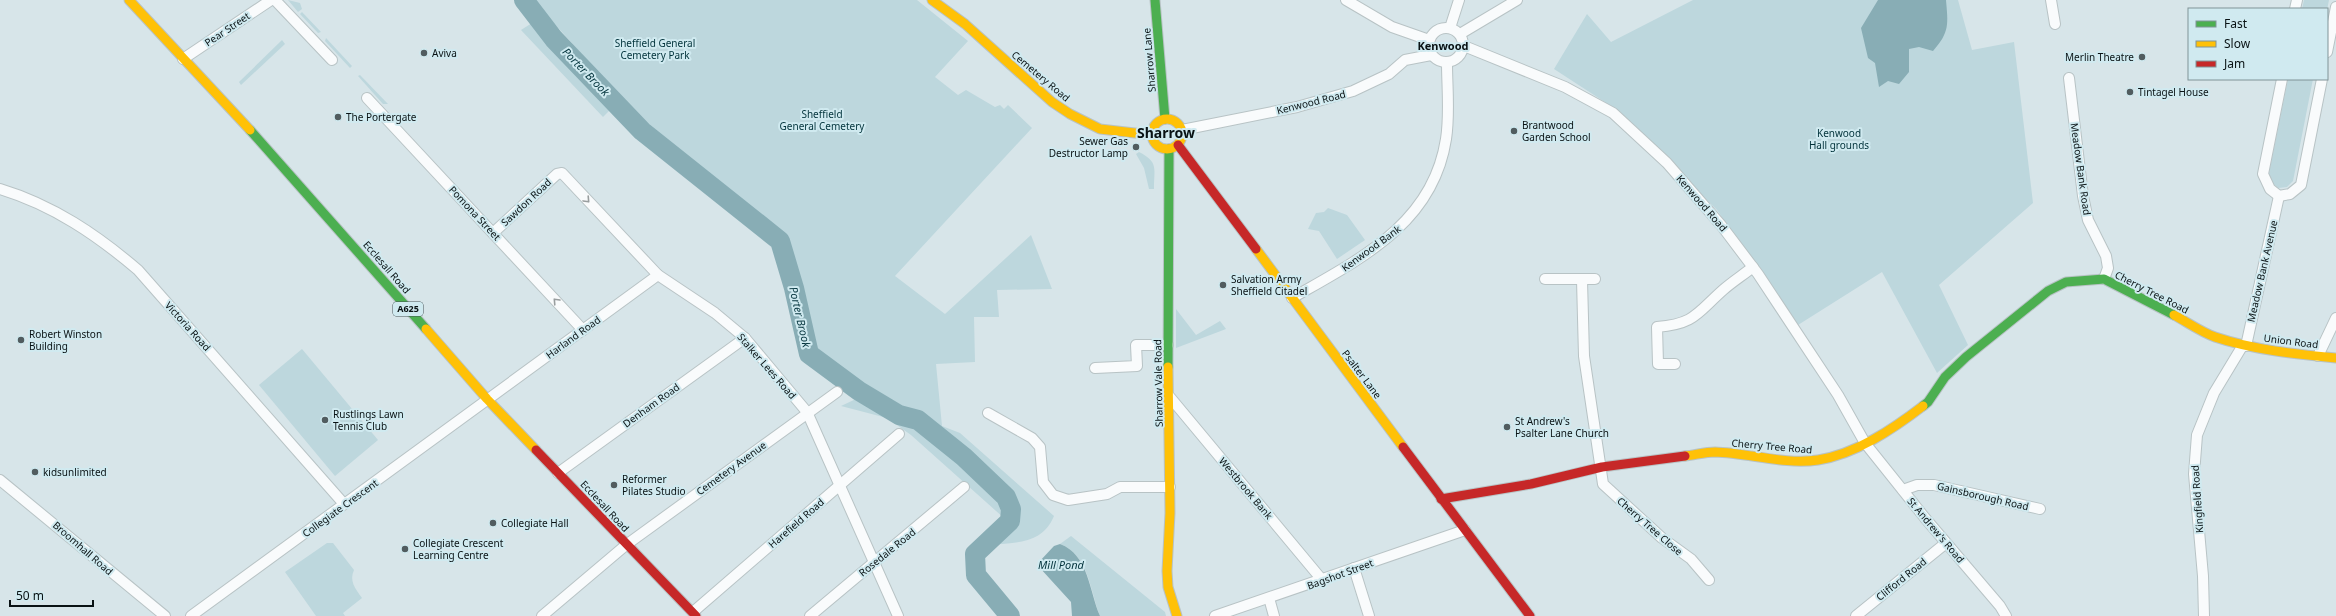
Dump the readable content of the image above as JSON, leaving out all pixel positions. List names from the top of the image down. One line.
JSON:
{"streets":{"street":["Pear Street","Sharrow Lane","Cemetery Road","Kenwood Road","Meadow Bank Road","Sawdon Road","Pomona Street","Kenwood Bank","Ecclesall Road","Meadow Bank Avenue","Cherry Tree Road","A625","Victoria Road","Harland Road","Union Road","Stalker Lees Road","Psalter Lane","Sharrow Vale Road","Denham Road","Cemetery Avenue","Westbrook Bank","Gainsborough Road","Kingfield Road","Collegiate Crescent","Harefield Road","Cherry Tree Close","St Andrew's Road","Broomhall Road","Rosedale Road","Bagshot Street","Clifford Road"]},"crossings":[["Pear Street","Ecclesall Road"],["Sharrow Lane","Cemetery Road"],["Sharrow Lane","Kenwood Road"],["Sharrow Lane","Psalter Lane"],["Sharrow Lane","Sharrow Vale Road"],["Cemetery Road","Kenwood Road"],["Cemetery Road","Psalter Lane"],["Cemetery Road","Sharrow Vale Road"],["Kenwood Road","Kenwood Bank"],["Kenwood Road","Cherry Tree Road"],["Kenwood Road","Psalter Lane"],["Kenwood Road","Sharrow Vale Road"],["Kenwood Road","St Andrew's Road"],["Meadow Bank Road","Cherry Tree Road"],["Sawdon Road","Pomona Street"],["Sawdon Road","Stalker Lees Road"],["Pomona Street","Harland Road"],["Kenwood Bank","Psalter Lane"],["Ecclesall Road","Harland Road"],["Ecclesall Road","Denham Road"],["Ecclesall Road","Cemetery Avenue"],["Ecclesall Road","Collegiate Crescent"],["Ecclesall Road","Harefield Road"],["Meadow Bank Avenue","Cherry Tree Road"],["Meadow Bank Avenue","Union Road"],["Meadow Bank Avenue","Kingfield Road"],["Cherry Tree Road","Union Road"],["Cherry Tree Road","Psalter Lane"],["Cherry Tree Road","Kingfield Road"],["Cherry Tree Road","Cherry Tree Close"],["Cherry Tree Road","St Andrew's Road"],["Victoria Road","Collegiate Crescent"],["Harland Road","Stalker Lees Road"],["Harland Road","Collegiate Crescent"],["Union Road","Kingfield Road"],["Stalker Lees Road","Denham Road"],["Stalker Lees Road","Cemetery Avenue"],["Stalker Lees Road","Harefield Road"],["Stalker Lees Road","Rosedale Road"],["Psalter Lane","Sharrow Vale Road"],["Psalter Lane","Bagshot Street"],["Sharrow Vale Road","Westbrook Bank"],["Westbrook Bank","Bagshot Street"],["Gainsborough Road","St Andrew's Road"],["St Andrew's Road","Clifford Road"]],"one_way":["Pomona Street"],"districts":["Kenwood","Sharrow"],"water":["Porter Brook","Mill Pond"],"parks":["Sheffield General Cemetery Park","Sheffield General Cemetery","Kenwood Hall grounds"],"places":["Aviva","Merlin Theatre","Tintagel House","The Portergate","Brantwood Garden School","Sewer Gas Destructor Lamp","Salvation Army Sheffield Citadel","Robert Winston Building","Rustlings Lawn Tennis Club","St Andrew's Psalter Lane Church","kidsunlimited","Reformer Pilates Studio","Collegiate Hall","Collegiate Crescent Learning Centre"],"legend":["Fast","Slow","Jam"],"scale_bar":"50 m"}
